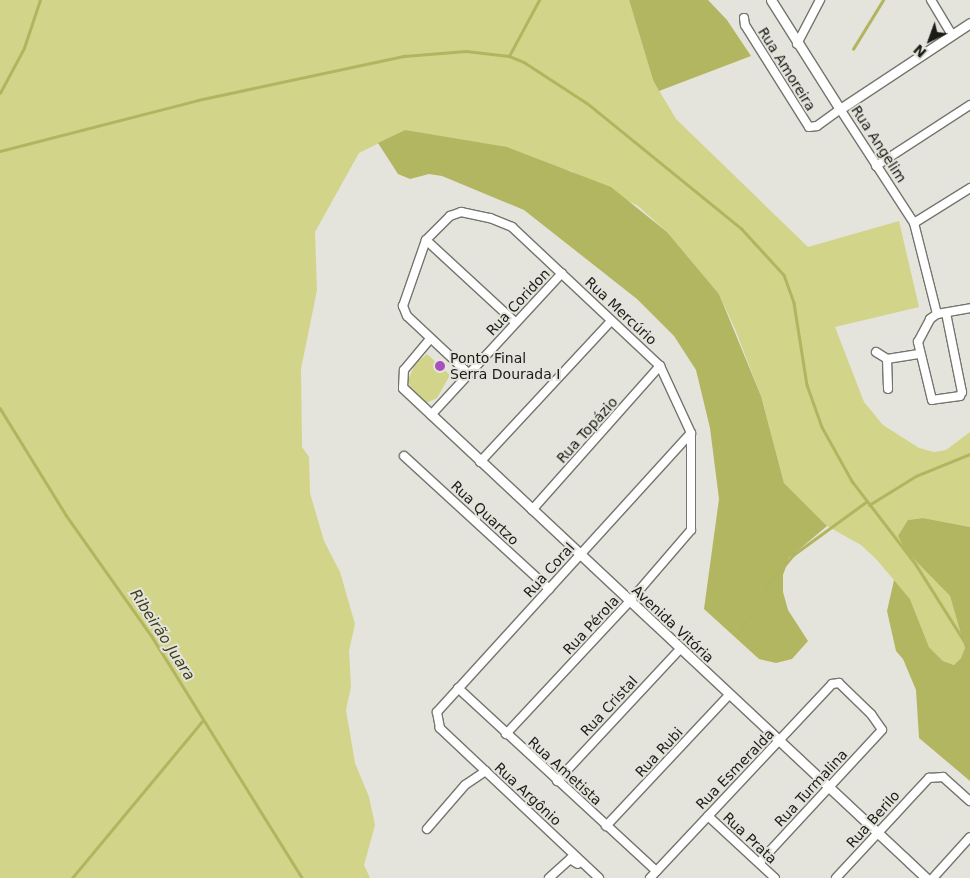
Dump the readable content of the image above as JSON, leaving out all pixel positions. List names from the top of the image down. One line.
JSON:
{"streets":{"street":["Rua Amoreira","Rua Angelim","Rua Coridon","Rua Mercúrio","Rua Topázio","Rua Quartzo","Rua Coral","Avenida Vitória","Rua Pérola","Rua Cristal","Rua Rubi","Rua Esmeralda","Rua Ametista","Rua Turmalina","Rua Argônio","Rua Berilo","Rua Prata"]},"crossings":[["Rua Amoreira","Rua Angelim"],["Rua Coridon","Rua Mercúrio"],["Rua Coridon","Avenida Vitória"],["Rua Mercúrio","Rua Topázio"],["Rua Mercúrio","Rua Coral"],["Rua Mercúrio","Rua Pérola"],["Rua Topázio","Avenida Vitória"],["Rua Quartzo","Rua Coral"],["Rua Coral","Avenida Vitória"],["Rua Coral","Rua Ametista"],["Rua Coral","Rua Argônio"],["Avenida Vitória","Rua Pérola"],["Avenida Vitória","Rua Cristal"],["Avenida Vitória","Rua Rubi"],["Avenida Vitória","Rua Esmeralda"],["Avenida Vitória","Rua Turmalina"],["Avenida Vitória","Rua Berilo"],["Rua Pérola","Rua Ametista"],["Rua Cristal","Rua Ametista"],["Rua Rubi","Rua Ametista"],["Rua Esmeralda","Rua Ametista"],["Rua Esmeralda","Rua Turmalina"],["Rua Esmeralda","Rua Prata"],["Rua Turmalina","Rua Prata"]],"water":["Ribeirão Juara"],"places":["Ponto Final Serra Dourada I"],"north":"bottom left"}
